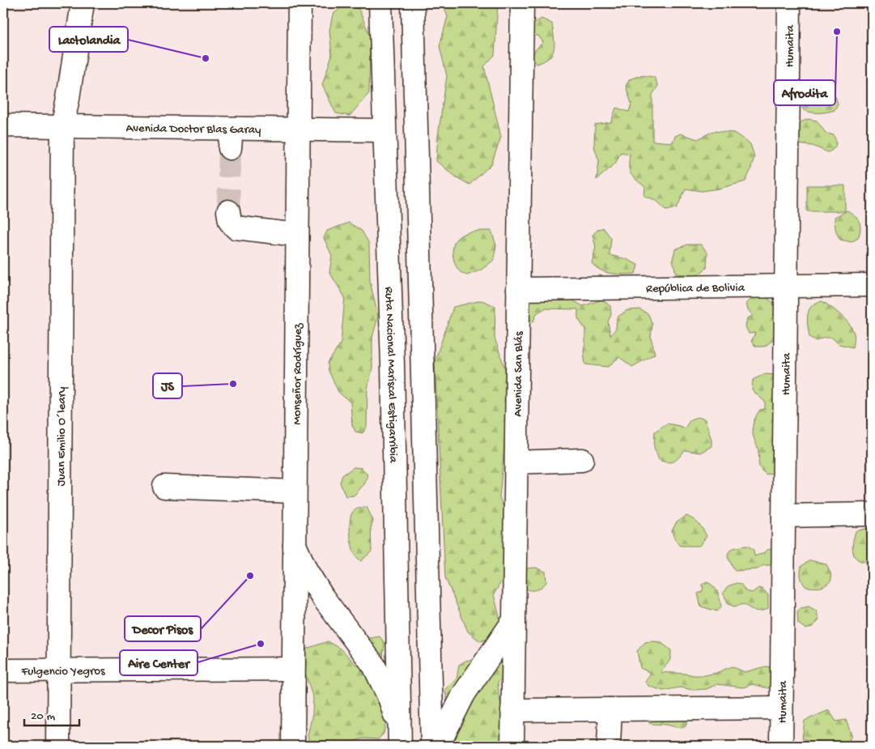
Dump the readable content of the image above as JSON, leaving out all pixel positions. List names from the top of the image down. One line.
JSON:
{"streets":{"main road":["Humaita","Avenida Doctor Blas Garay","República de Bolivia","Monseñor Rodríguez","Ruta Nacional Mariscal Estigarribia","Avenida San Blás","Juan Emilio O´leary","Fulgencio Yegros"]},"crossings":[["Humaita","República de Bolivia"],["Avenida Doctor Blas Garay","Monseñor Rodríguez"],["Avenida Doctor Blas Garay","Ruta Nacional Mariscal Estigarribia"],["Avenida Doctor Blas Garay","Juan Emilio O´leary"],["República de Bolivia","Avenida San Blás"],["Monseñor Rodríguez","Fulgencio Yegros"],["Juan Emilio O´leary","Fulgencio Yegros"]],"places":["Afrodita","Lactolandia","JS","Decor Pisos","Aire Center"],"scale_bar":"20 m"}
